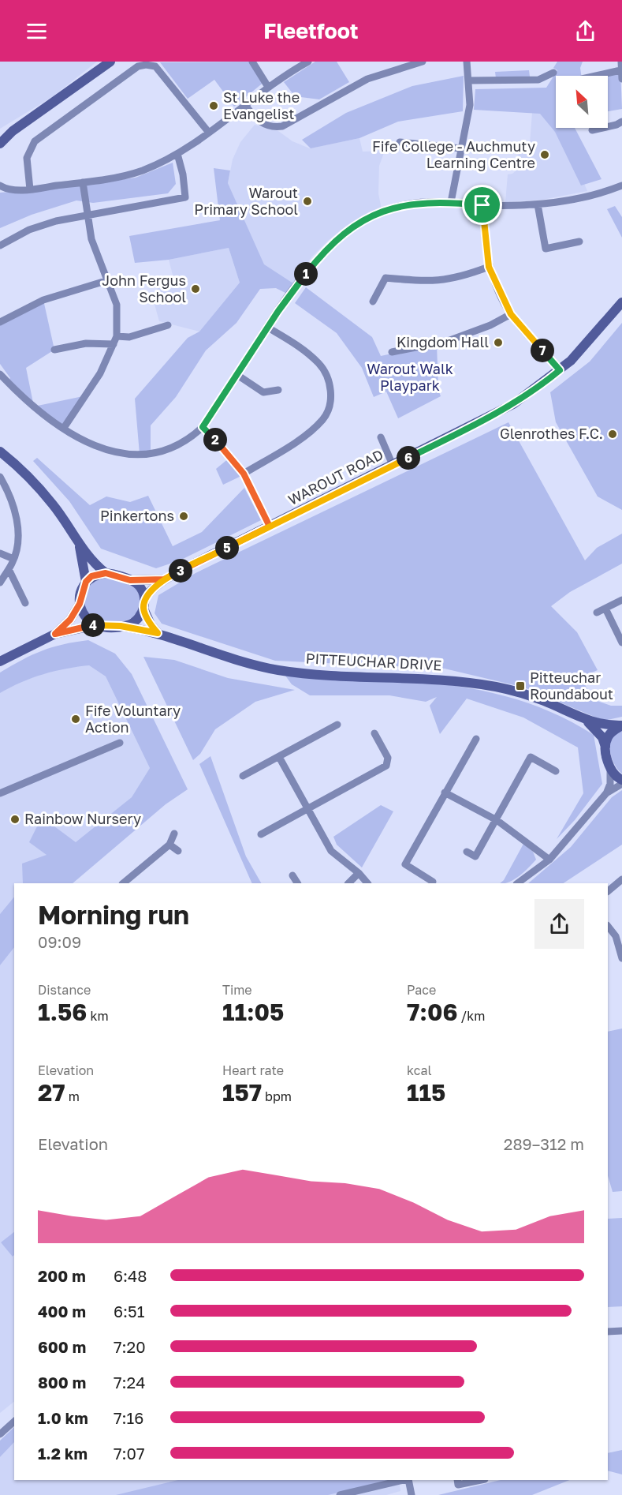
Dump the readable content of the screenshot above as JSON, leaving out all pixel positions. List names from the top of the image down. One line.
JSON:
{"streets":{"street":["WAROUT ROAD","PITTEUCHAR DRIVE"]},"parks":["Warout Walk Playpark"],"places":{"other":["St Luke the Evangelist","Fife College - Auchmuty Learning Centre","Warout Primary School","John Fergus School","Kingdom Hall","Glenrothes F.C.","Pinkertons","Fife Voluntary Action","Rainbow Nursery"],"transit":["Pitteuchar Roundabout"]},"north":"top left","page":{"header":"Fleetfoot","pins":["1","7","2","6","5","3","4"],"heading":["Morning run","09:09"],"stats":[["Distance","1.56 km"],["Time","11:05"],["Pace","7:06 /km"],["Elevation","27 m"],["Heart rate","157 bpm"],["kcal","115"]],"chart":["Elevation","289–312 m"],"list":[{"name":"200 m","note":"6:48"},{"name":"400 m","note":"6:51"},{"name":"600 m","note":"7:20"},{"name":"800 m","note":"7:24"},{"name":"1.0 km","note":"7:16"},{"name":"1.2 km","note":"7:07"}]}}
